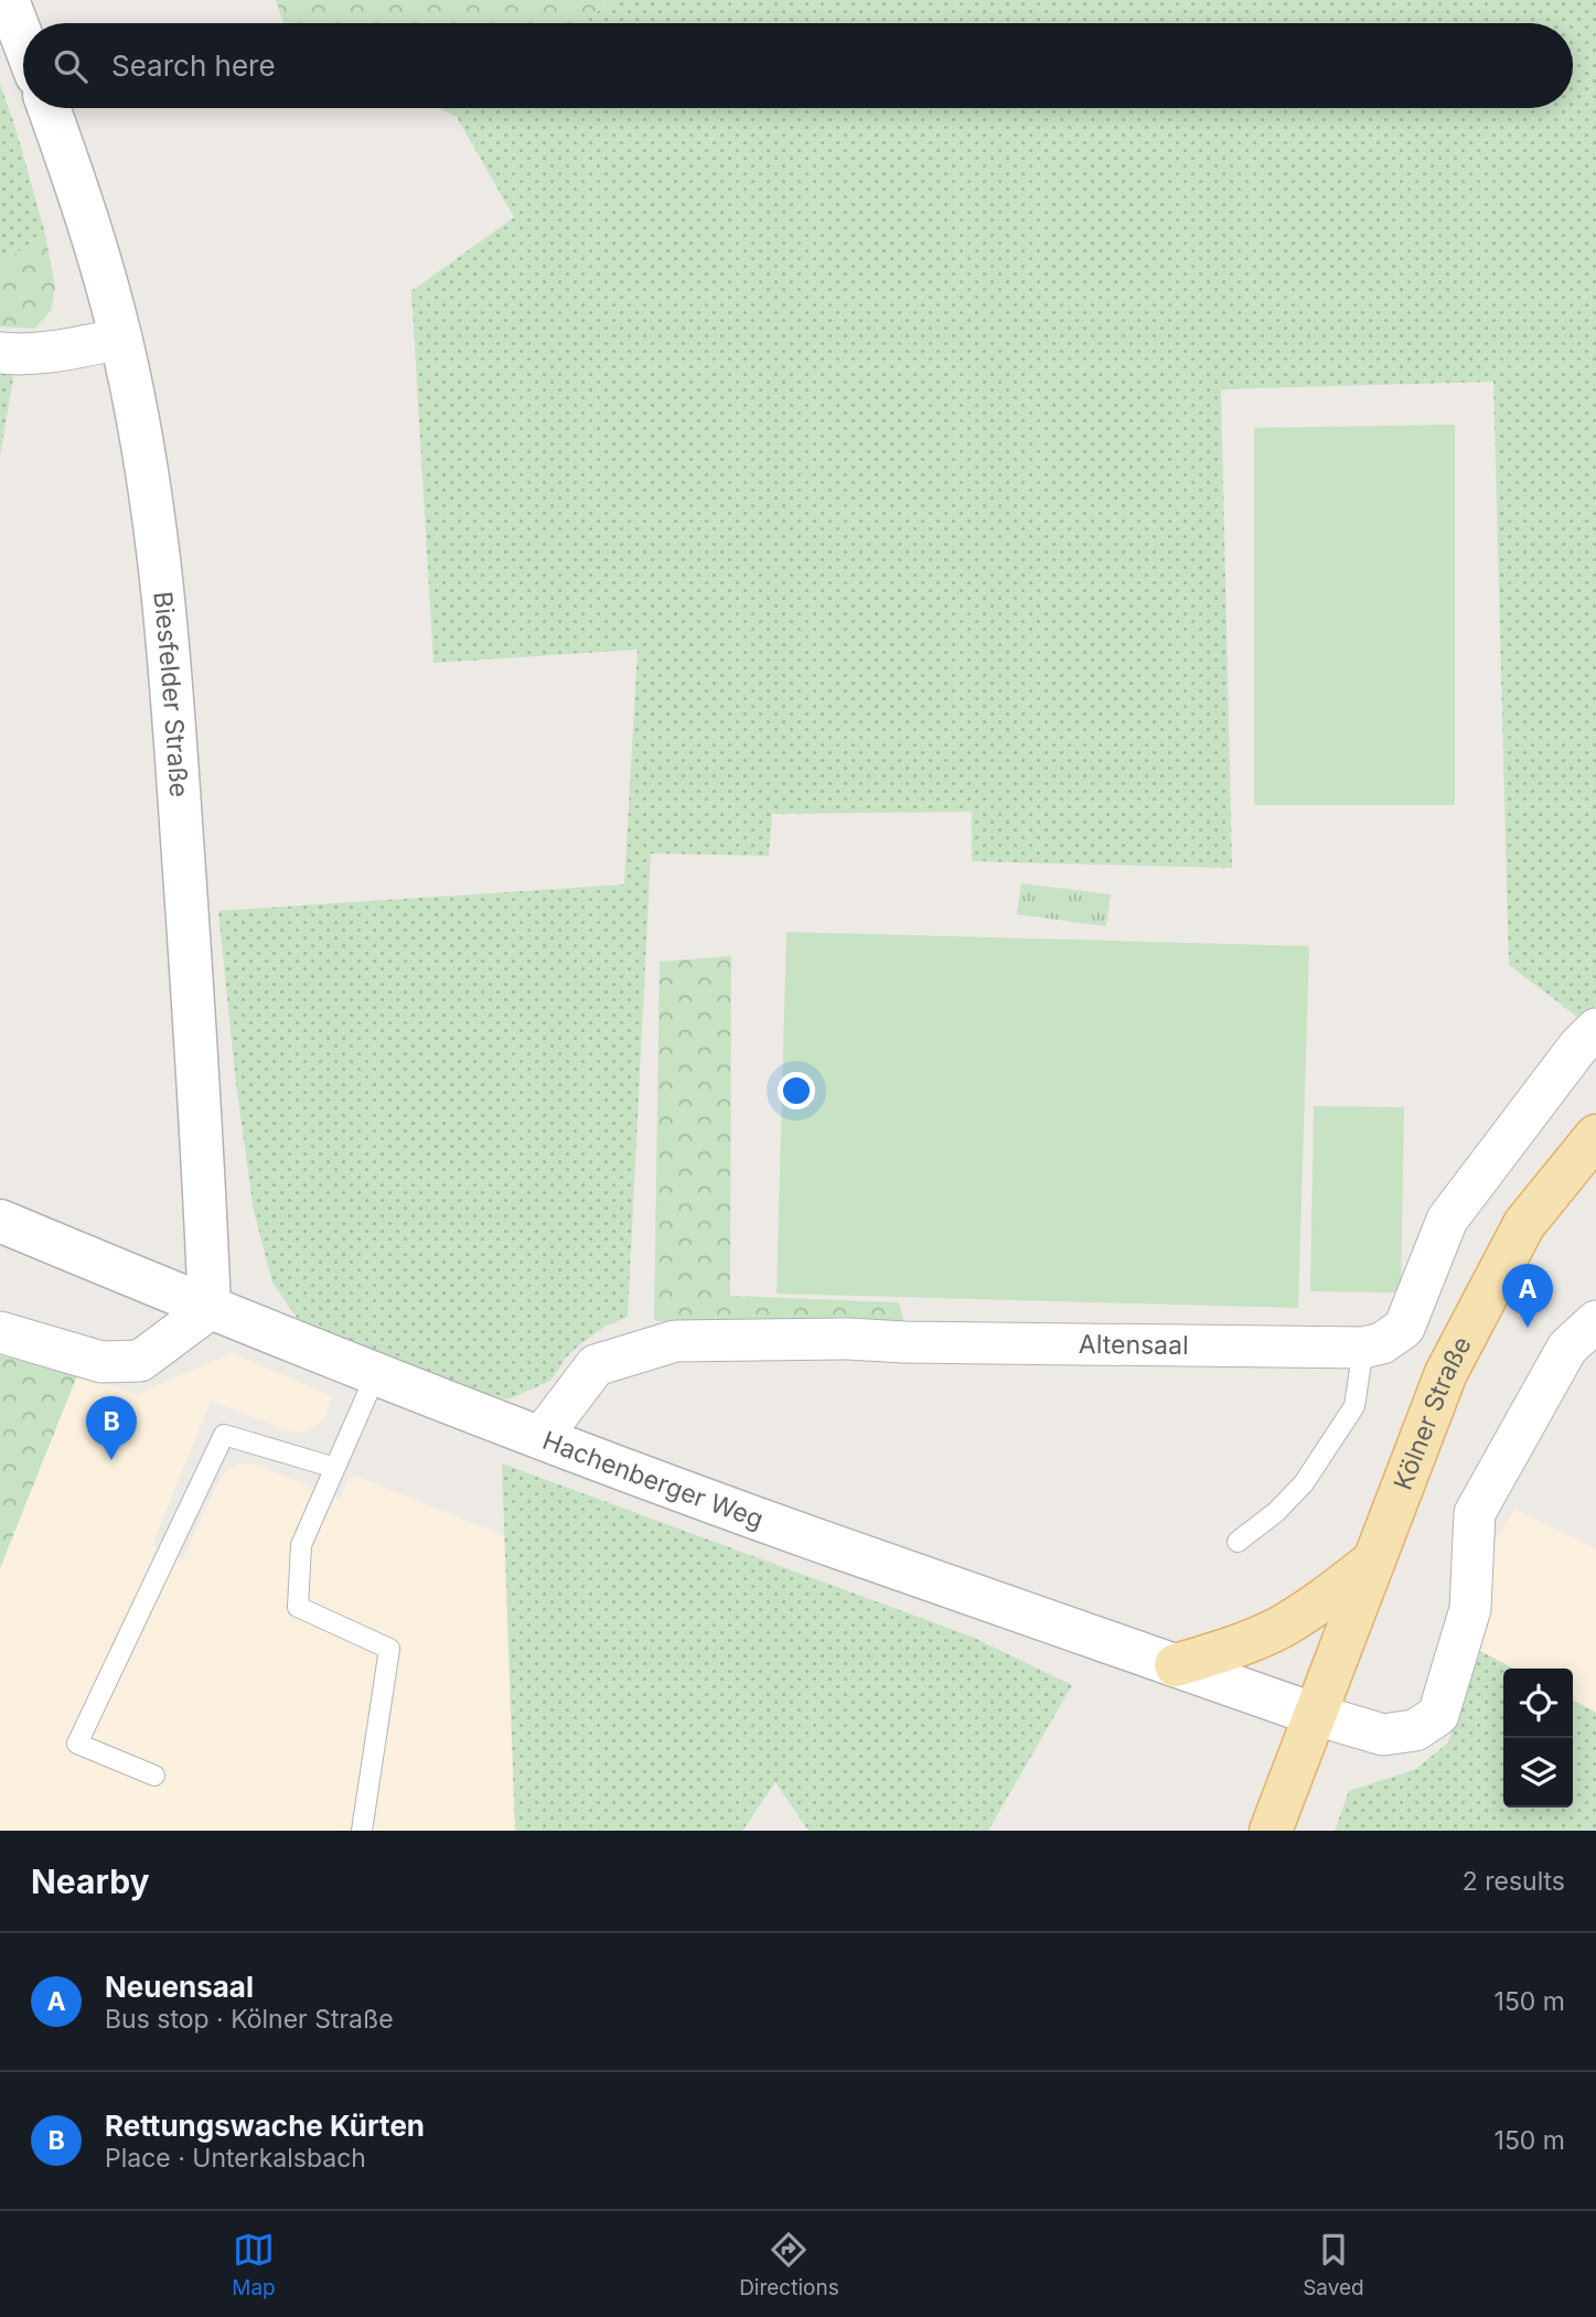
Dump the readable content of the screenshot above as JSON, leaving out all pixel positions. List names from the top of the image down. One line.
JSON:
{"streets":{"main road":["Kölner Straße"],"street":["Biesfelder Straße","Altensaal","Hachenberger Weg"]},"crossings":[["Biesfelder Straße","Hachenberger Weg"],["Altensaal","Hachenberger Weg"],["Kölner Straße","Hachenberger Weg"]],"page":{"search":"Search here","pins":["A","B"],"heading":["Nearby","2 results"],"list":[{"mark":"A","name":"Neuensaal","note":"Bus stop · Kölner Straße","value":"150 m"},{"mark":"B","name":"Rettungswache Kürten","note":"Place · Unterkalsbach","value":"150 m"}],"nav":["Map","Directions","Saved"]}}
